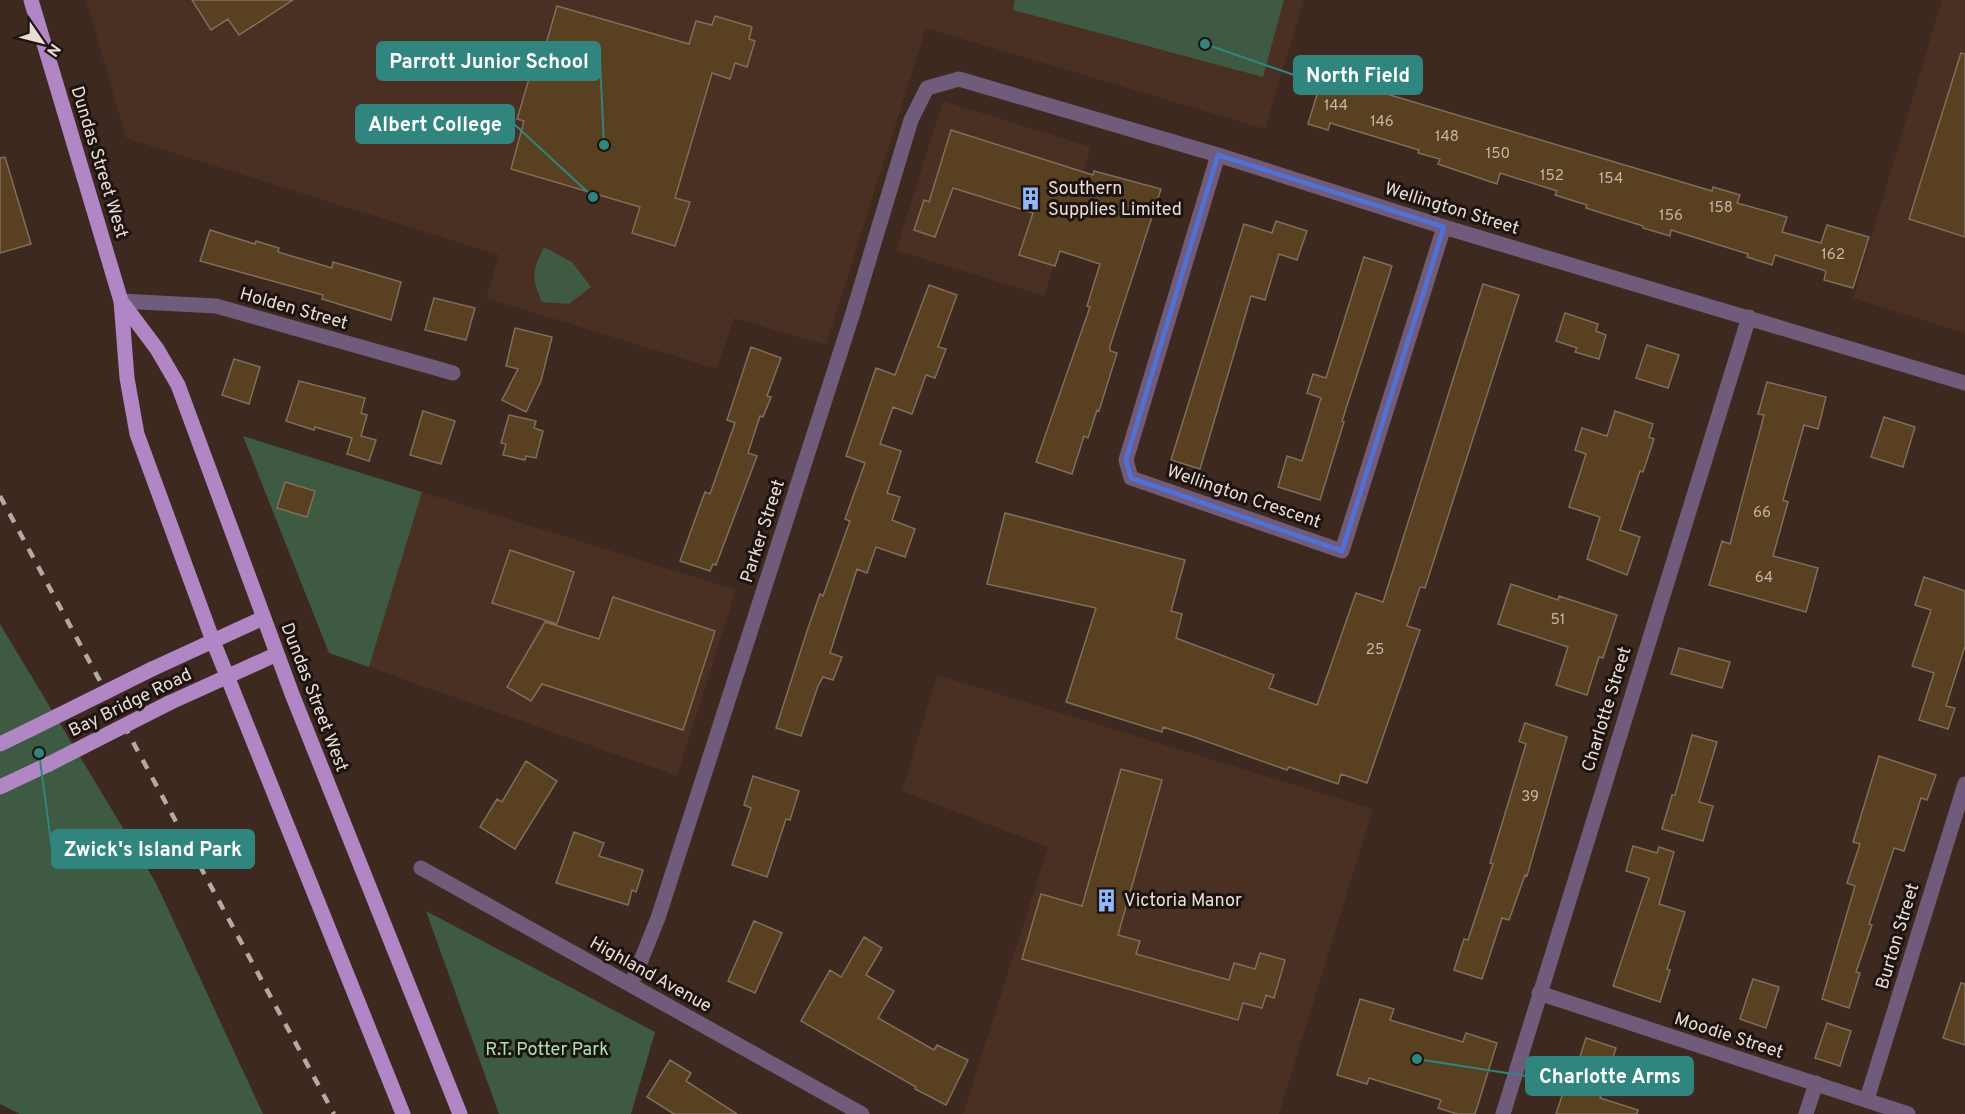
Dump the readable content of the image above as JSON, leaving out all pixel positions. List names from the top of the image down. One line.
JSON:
{"streets":{"main road":["Dundas Street West","Bay Bridge Road"],"street":["Wellington Street","Holden Street","Wellington Crescent","Parker Street","Charlotte Street","Burton Street","Highland Avenue","Moodie Street"]},"crossings":[["Dundas Street West","Holden Street"],["Dundas Street West","Bay Bridge Road"],["Wellington Street","Wellington Crescent"],["Wellington Street","Parker Street"],["Wellington Street","Charlotte Street"],["Parker Street","Highland Avenue"],["Charlotte Street","Moodie Street"],["Burton Street","Moodie Street"]],"parks":["R.T. Potter Park"],"places":{"other":["North Field","Parrott Junior School","Albert College","Zwick's Island Park","Charlotte Arms"],"building":["Southern Supplies Limited","Victoria Manor"]},"house_numbers":["144","146","148","150","152","154","158","156","162","66","64","51","25","39"],"north":"bottom right"}
